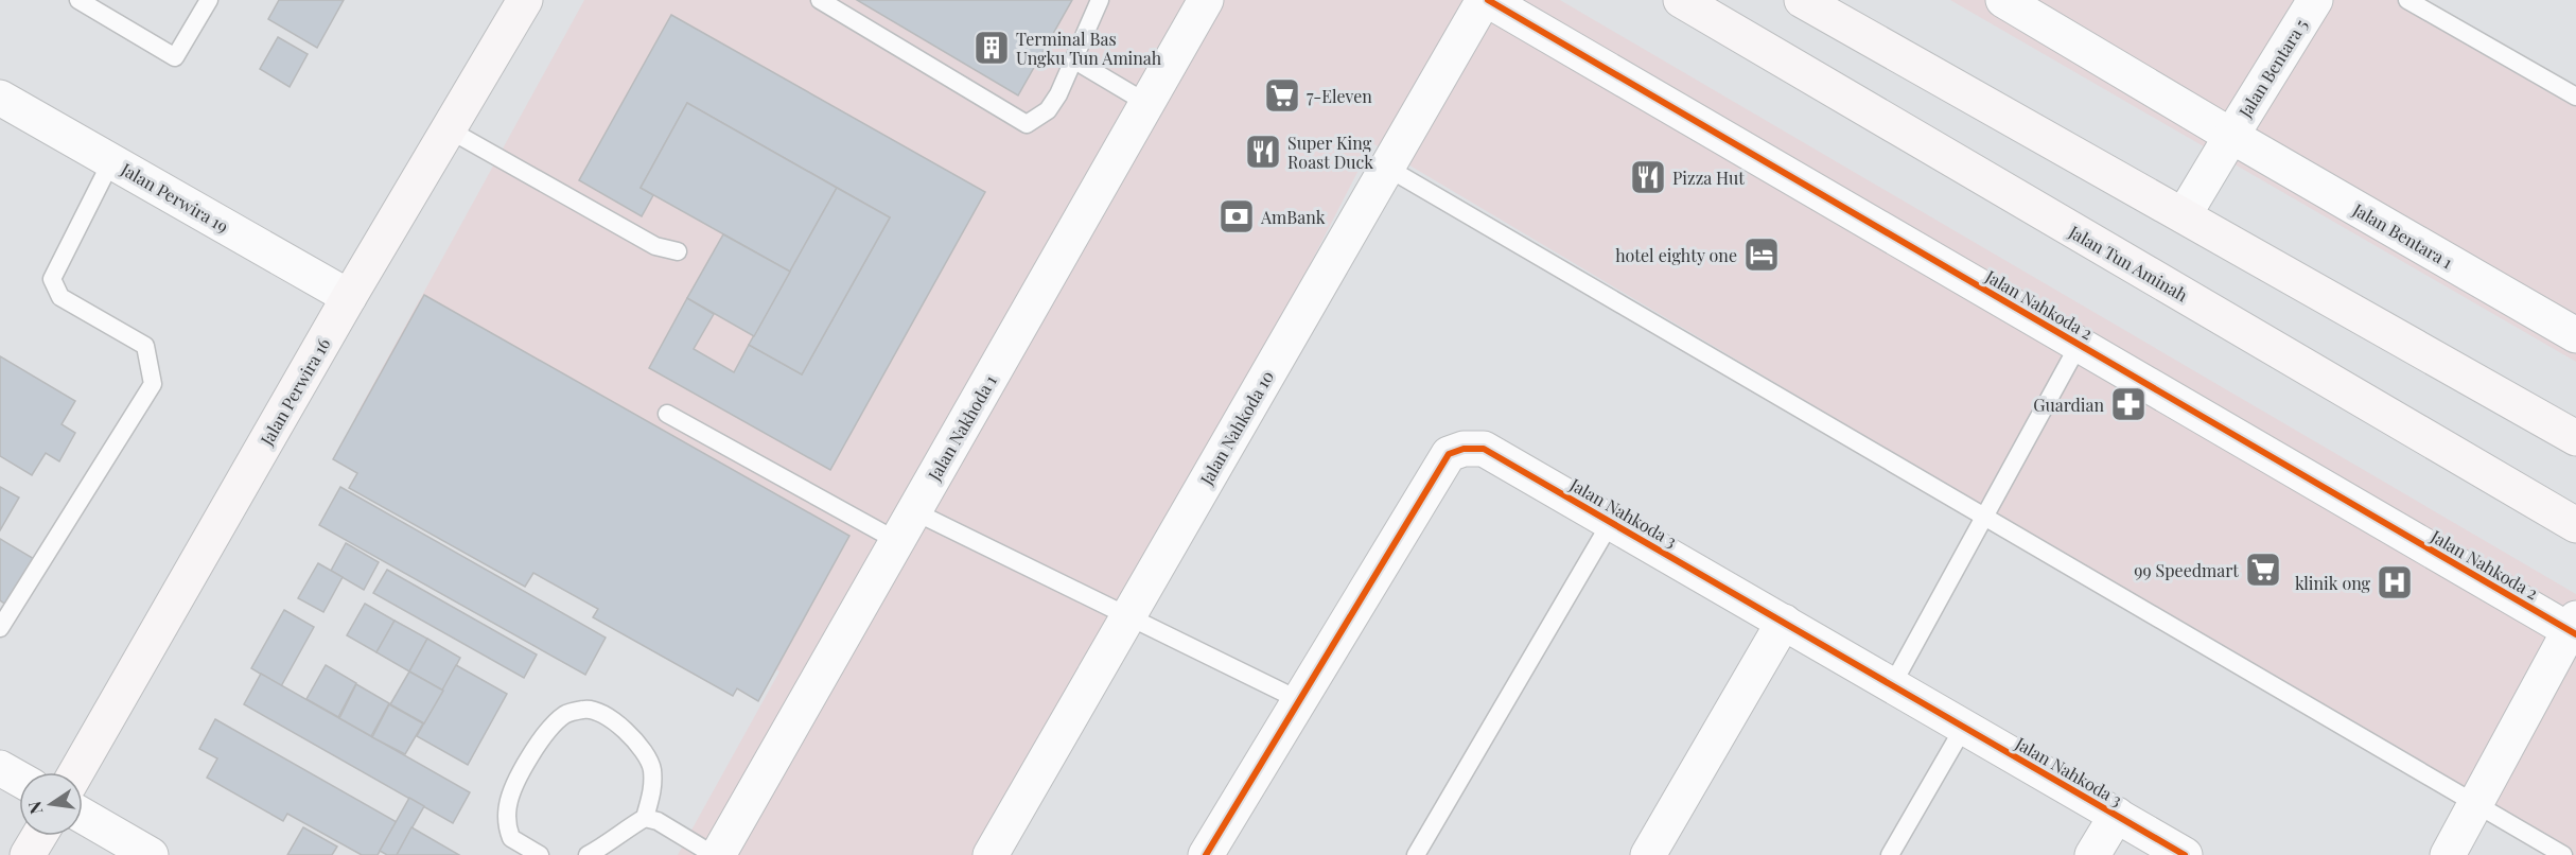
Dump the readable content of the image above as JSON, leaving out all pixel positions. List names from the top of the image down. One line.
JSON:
{"streets":{"main road":["Jalan Tun Aminah","Jalan Perwira 16"],"street":["Jalan Bentara 5","Jalan Perwira 19","Jalan Bentara 1","Jalan Nahkoda 2","Jalan Nakhoda 1","Jalan Nahkoda 10","Jalan Nahkoda 3"]},"crossings":[["Jalan Bentara 5","Jalan Bentara 1"],["Jalan Perwira 19","Jalan Perwira 16"],["Jalan Nahkoda 2","Jalan Nahkoda 10"]],"places":{"building":["Terminal Bas Ungku Tun Aminah"],"supermarket":["7-Eleven","99 Speedmart"],"restaurant":["Super King Roast Duck","Pizza Hut"],"bank":["AmBank"],"hotel":["hotel eighty one"],"pharmacy":["Guardian"],"hospital":["klinik ong"]},"north":"left"}
